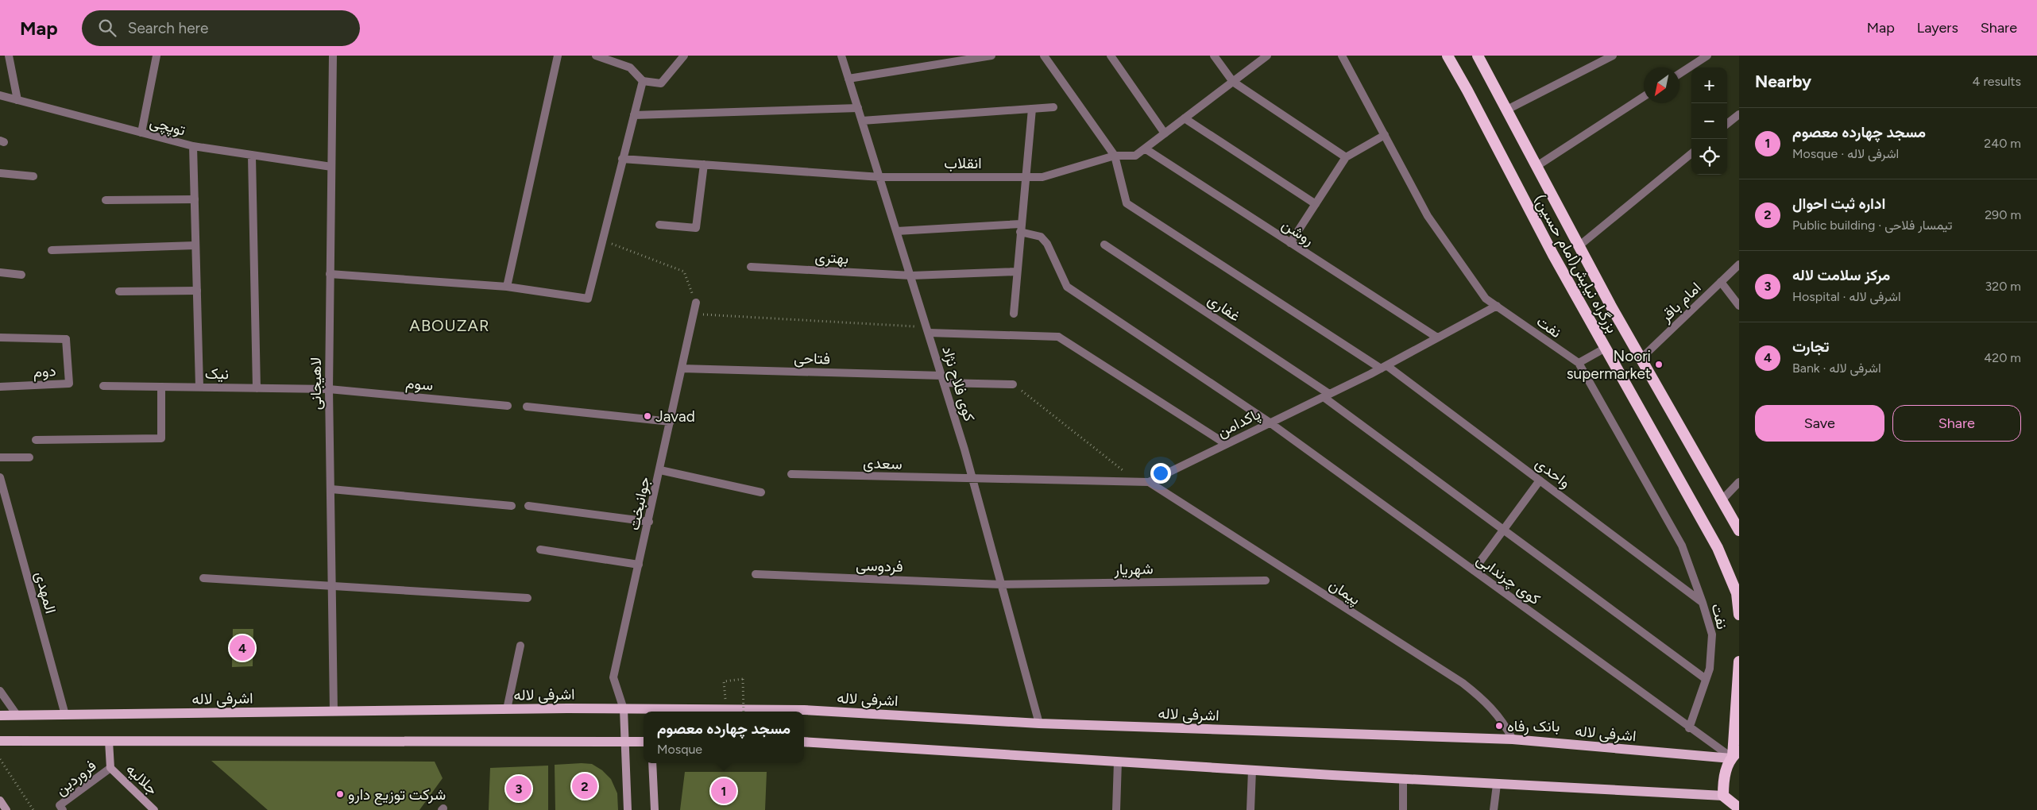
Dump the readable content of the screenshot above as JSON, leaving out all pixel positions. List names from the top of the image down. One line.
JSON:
{"streets":{"highway":["بزرگراه نیایش(امام حسین)"],"main road":["اشرفی لاله","جلالیه"],"street":["توپچی","انقلاب","روشن","بهتری","امام باقر","غفاری","نفت","فتاحی","دوم","نیک","لاهیجانی","سوم","کوی فلاح نژاد","پاکدامن","سعدی","واحدی","جوانبخت","فردوسی","شهریار","کوی چرندابی","پیمان","المهدی","فروردین"]},"crossings":[["توپچی","لاهیجانی"],["انقلاب","روشن"],["انقلاب","کوی فلاح نژاد"],["انقلاب","واحدی"],["روشن","پاکدامن"],["بهتری","کوی فلاح نژاد"],["بزرگراه نیایش(امام حسین)","امام باقر"],["غفاری","نفت"],["غفاری","پاکدامن"],["نفت","پاکدامن"],["نفت","واحدی"],["نفت","کوی چرندابی"],["فتاحی","کوی فلاح نژاد"],["فتاحی","جوانبخت"],["نیک","لاهیجانی"],["نیک","سوم"],["لاهیجانی","سوم"],["لاهیجانی","اشرفی لاله"],["کوی فلاح نژاد","پاکدامن"],["کوی فلاح نژاد","سعدی"],["کوی فلاح نژاد","فردوسی"],["کوی فلاح نژاد","شهریار"],["کوی فلاح نژاد","کوی چرندابی"],["کوی فلاح نژاد","اشرفی لاله"],["پاکدامن","سعدی"],["پاکدامن","واحدی"],["پاکدامن","کوی چرندابی"],["پاکدامن","پیمان"],["جوانبخت","اشرفی لاله"],["فردوسی","شهریار"],["کوی چرندابی","اشرفی لاله"],["پیمان","اشرفی لاله"],["المهدی","اشرفی لاله"],["فروردین","جلالیه"]],"districts":["ABOUZAR"],"places":["Noori supermarket","Javad","بانک رفاه","شرکت توزیع دارو"],"north":"bottom left","page":{"header":"Map","search":"Search here","nav":["Map","Layers","Share"],"heading":["Nearby","4 results"],"map_buttons":["+","−"],"list":[{"mark":"1","name":"مسجد چهارده معصوم","note":"Mosque · اشرفی لاله","value":"240 m"},{"mark":"2","name":"اداره ثبت احوال","note":"Public building · تیمسار فلاحی","value":"290 m"},{"mark":"3","name":"مرکز سلامت لاله","note":"Hospital · اشرفی لاله","value":"320 m"},{"mark":"4","name":"تجارت","note":"Bank · اشرفی لاله","value":"420 m"}],"buttons":["Save","Share"],"pins":["4","2","3","1"],"popup":["مسجد چهارده معصوم","Mosque"]}}
